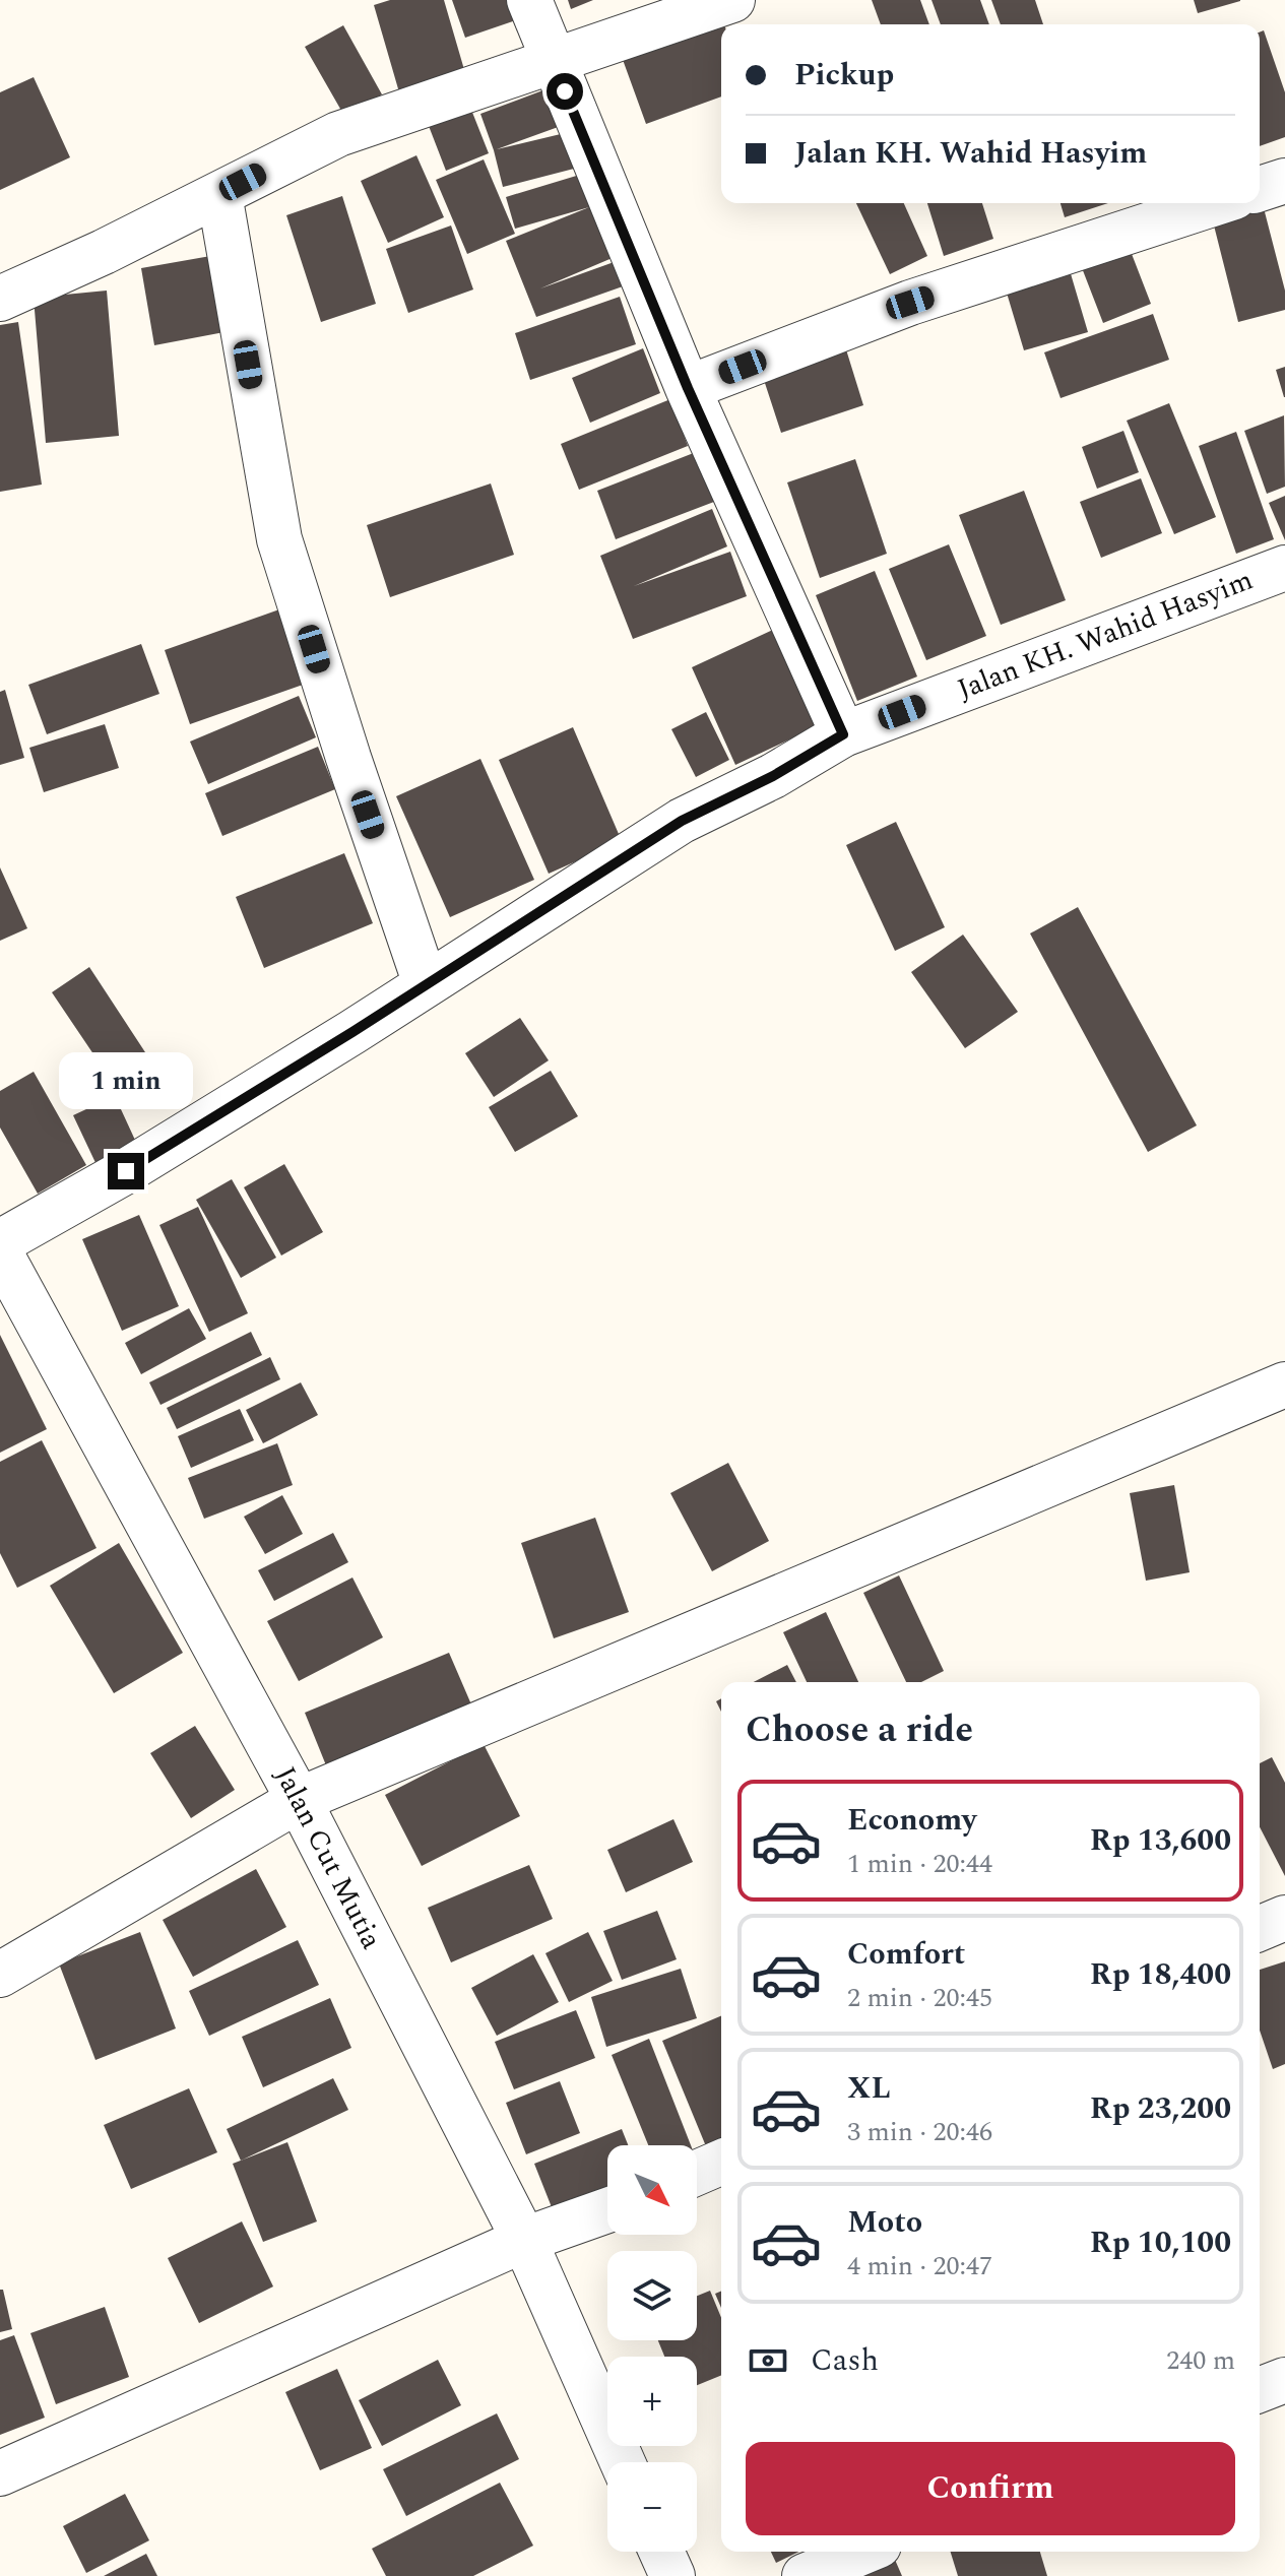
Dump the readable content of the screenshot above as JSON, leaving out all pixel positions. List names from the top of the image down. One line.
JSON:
{"streets":{"street":["Jalan KH. Wahid Hasyim","Jalan Cut Mutia"]},"north":"bottom right","page":{"banner":["Pickup","Jalan KH. Wahid Hasyim"],"bubble":"1 min","heading":"Choose a ride","list":[{"name":"Economy","note":"1 min · 20:44","value":"Rp 13,600"},{"name":"Comfort","note":"2 min · 20:45","value":"Rp 18,400"},{"name":"XL","note":"3 min · 20:46","value":"Rp 23,200"},{"name":"Moto","note":"4 min · 20:47","value":"Rp 10,100"}],"map_buttons":["+","−"],"pay":["Cash","240 m"],"buttons":"Confirm"}}
